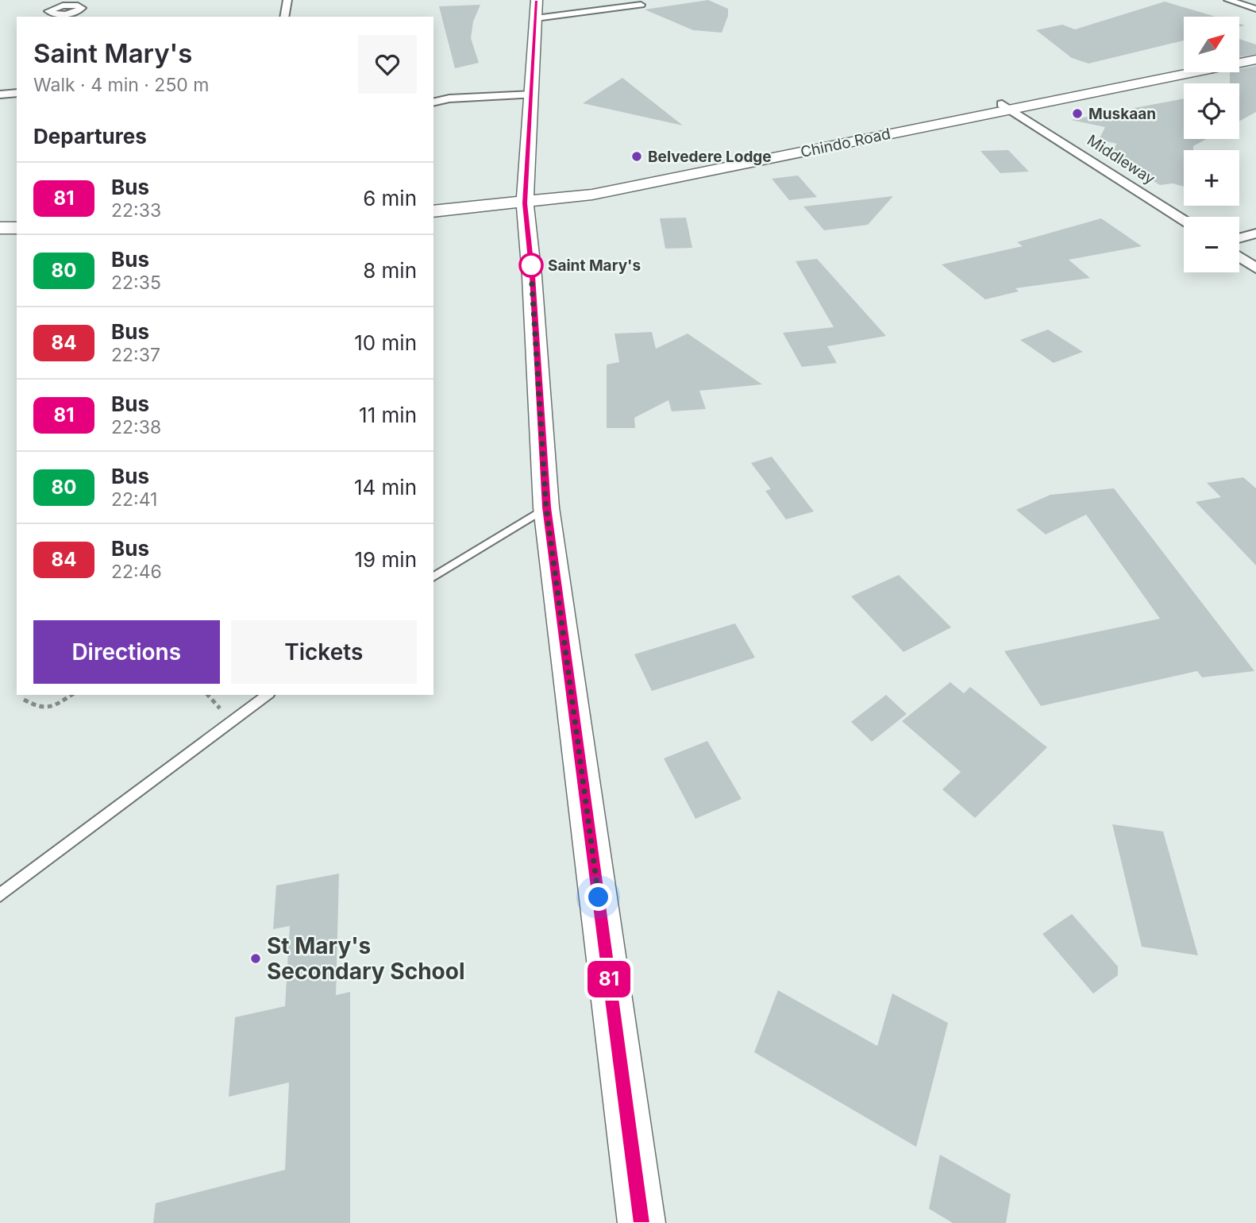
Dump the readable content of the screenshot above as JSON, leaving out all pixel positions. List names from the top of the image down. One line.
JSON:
{"streets":{"main road":["Chindo Road"],"street":["Middleway"]},"crossings":[["Chindo Road","Middleway"]],"places":["Muskaan","Belvedere Lodge","Saint Mary's","St Mary's Secondary School"],"lines":["bus line 81"],"north":"top right","page":{"on_map":"81","map_buttons":["+","−"],"heading":[["Saint Mary's","Walk · 4 min · 250 m"],"Departures"],"list":[{"mark":"81","name":"Bus","note":"22:33","value":"6 min"},{"mark":"80","name":"Bus","note":"22:35","value":"8 min"},{"mark":"84","name":"Bus","note":"22:37","value":"10 min"},{"mark":"81","name":"Bus","note":"22:38","value":"11 min"},{"mark":"80","name":"Bus","note":"22:41","value":"14 min"},{"mark":"84","name":"Bus","note":"22:46","value":"19 min"}],"buttons":["Directions","Tickets"]}}
